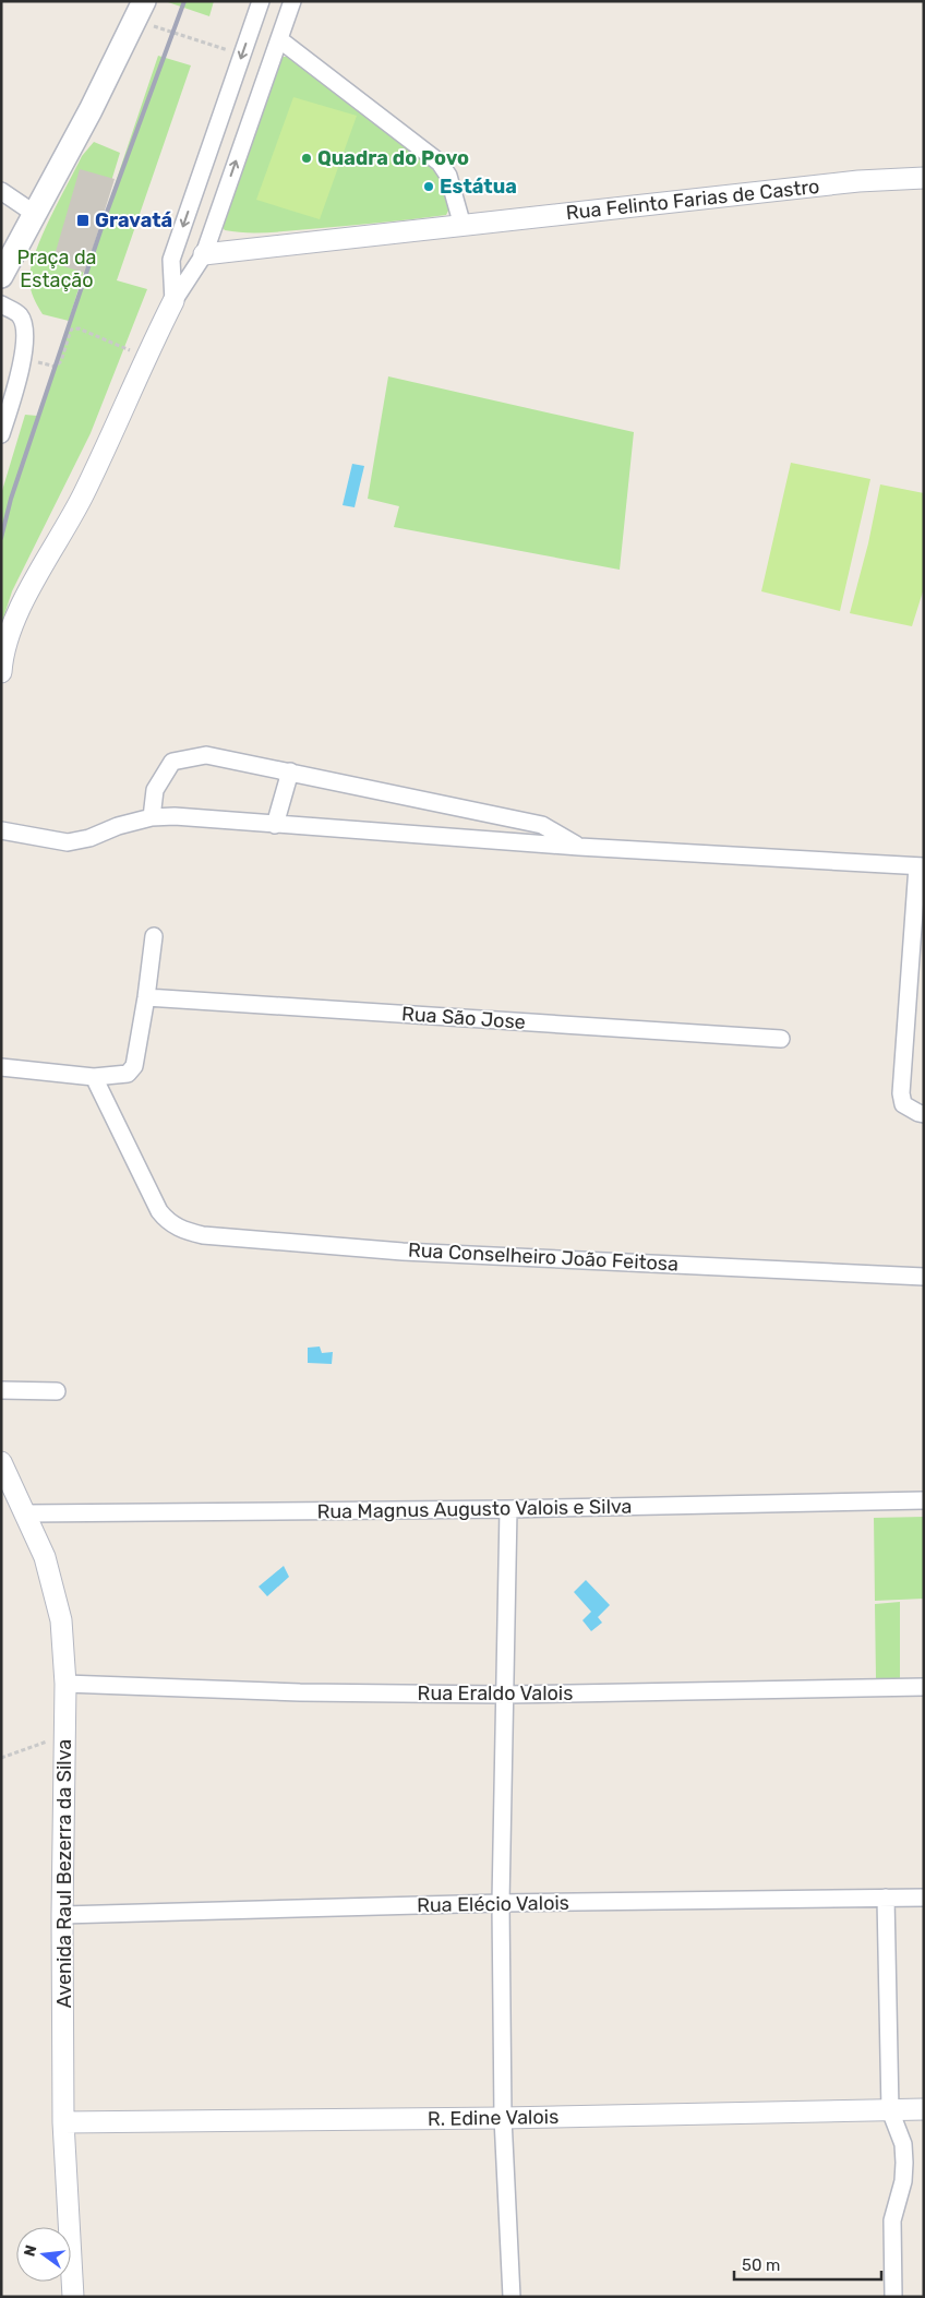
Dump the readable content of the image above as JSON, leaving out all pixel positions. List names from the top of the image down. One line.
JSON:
{"streets":{"street":["Rua Felinto Farias de Castro","Rua São Jose","Rua Conselheiro João Feitosa","Rua Magnus Augusto Valois e Silva","Rua Eraldo Valois","Avenida Raul Bezerra da Silva","Rua Elécio Valois","R. Edine Valois"]},"crossings":[["Rua Magnus Augusto Valois e Silva","Avenida Raul Bezerra da Silva"],["Rua Eraldo Valois","Avenida Raul Bezerra da Silva"],["Avenida Raul Bezerra da Silva","Rua Elécio Valois"],["Avenida Raul Bezerra da Silva","R. Edine Valois"]],"parks":["Praça da Estação"],"places":{"other":["Quadra do Povo","Estátua"],"transit":["Gravatá"]},"scale_bar":"50 m","north":"left"}
